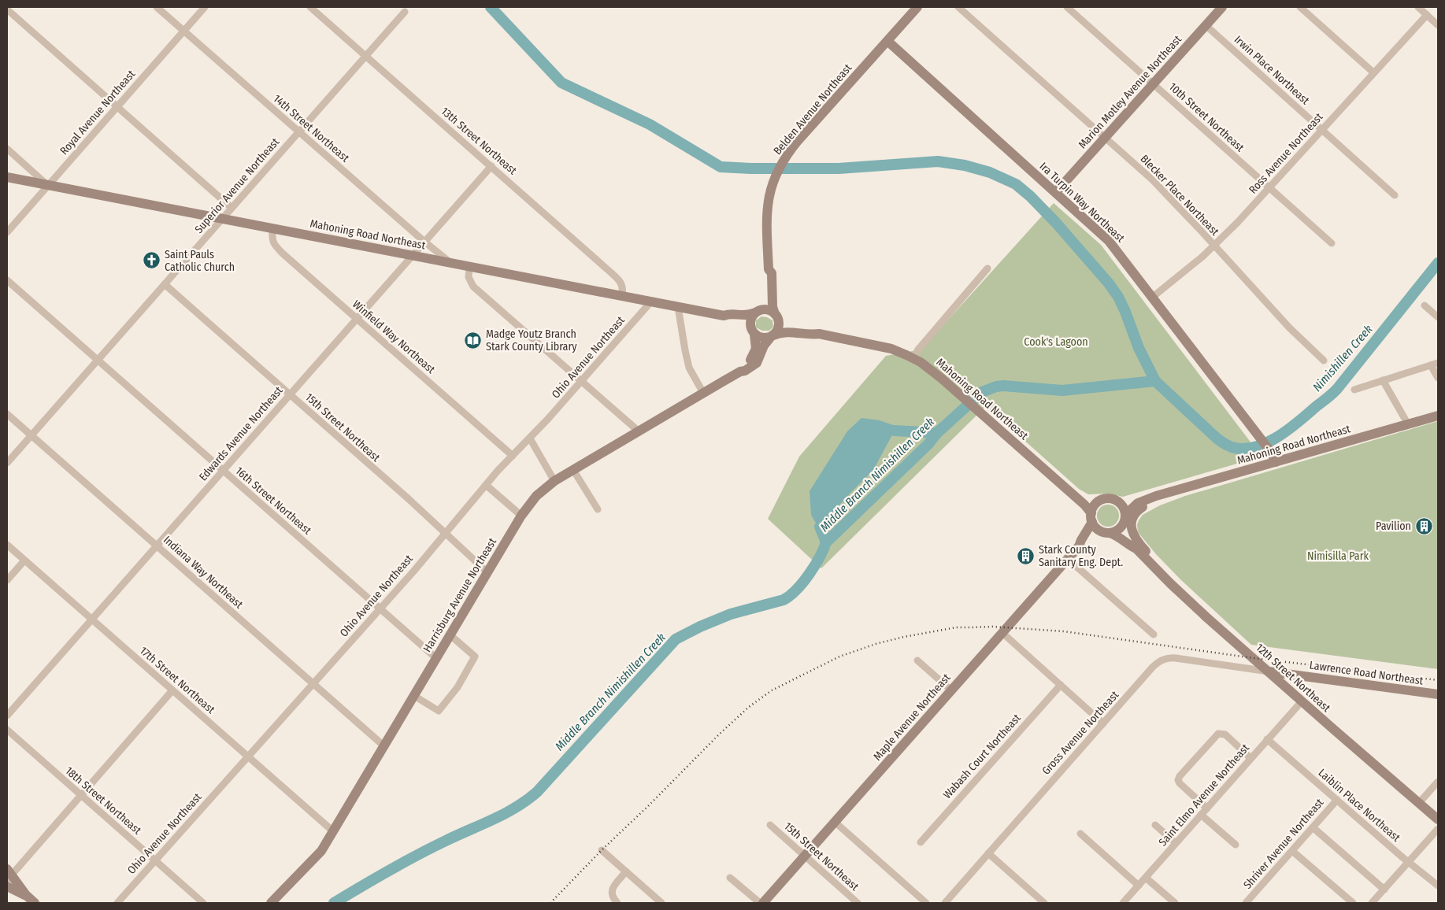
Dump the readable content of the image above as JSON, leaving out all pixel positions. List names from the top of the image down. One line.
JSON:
{"streets":{"street":["Irwin Place Northeast","Marion Motley Avenue Northeast","Belden Avenue Northeast","Royal Avenue Northeast","10th Street Northeast","14th Street Northeast","13th Street Northeast","Ross Avenue Northeast","Superior Avenue Northeast","Blecker Place Northeast","Ira Turpin Way Northeast","Mahoning Road Northeast","Winfield Way Northeast","Ohio Avenue Northeast","15th Street Northeast","Edwards Avenue Northeast","16th Street Northeast","Indiana Way Northeast","Harrisburg Avenue Northeast","Lawrence Road Northeast","12th Street Northeast","17th Street Northeast","Maple Avenue Northeast","Gross Avenue Northeast","Wabash Court Northeast","Saint Elmo Avenue Northeast","18th Street Northeast","Laiblin Place Northeast","Shriver Avenue Northeast"]},"crossings":[["Irwin Place Northeast","Marion Motley Avenue Northeast"],["Irwin Place Northeast","Ross Avenue Northeast"],["Marion Motley Avenue Northeast","10th Street Northeast"],["Marion Motley Avenue Northeast","Blecker Place Northeast"],["Marion Motley Avenue Northeast","Ira Turpin Way Northeast"],["Belden Avenue Northeast","Ira Turpin Way Northeast"],["Belden Avenue Northeast","Mahoning Road Northeast"],["Belden Avenue Northeast","Harrisburg Avenue Northeast"],["Royal Avenue Northeast","14th Street Northeast"],["Royal Avenue Northeast","Mahoning Road Northeast"],["10th Street Northeast","Ross Avenue Northeast"],["14th Street Northeast","Superior Avenue Northeast"],["14th Street Northeast","Mahoning Road Northeast"],["14th Street Northeast","Edwards Avenue Northeast"],["13th Street Northeast","Superior Avenue Northeast"],["13th Street Northeast","Mahoning Road Northeast"],["13th Street Northeast","Edwards Avenue Northeast"],["Ross Avenue Northeast","Blecker Place Northeast"],["Ross Avenue Northeast","Ira Turpin Way Northeast"],["Superior Avenue Northeast","Mahoning Road Northeast"],["Superior Avenue Northeast","15th Street Northeast"],["Superior Avenue Northeast","16th Street Northeast"],["Superior Avenue Northeast","Indiana Way Northeast"],["Ira Turpin Way Northeast","Mahoning Road Northeast"],["Mahoning Road Northeast","Winfield Way Northeast"],["Mahoning Road Northeast","Ohio Avenue Northeast"],["Mahoning Road Northeast","Edwards Avenue Northeast"],["Mahoning Road Northeast","Harrisburg Avenue Northeast"],["Mahoning Road Northeast","12th Street Northeast"],["Mahoning Road Northeast","Maple Avenue Northeast"],["Winfield Way Northeast","Ohio Avenue Northeast"],["Winfield Way Northeast","Edwards Avenue Northeast"],["Ohio Avenue Northeast","15th Street Northeast"],["Ohio Avenue Northeast","16th Street Northeast"],["Ohio Avenue Northeast","Indiana Way Northeast"],["Ohio Avenue Northeast","17th Street Northeast"],["Ohio Avenue Northeast","18th Street Northeast"],["15th Street Northeast","Edwards Avenue Northeast"],["15th Street Northeast","Harrisburg Avenue Northeast"],["15th Street Northeast","Maple Avenue Northeast"],["Edwards Avenue Northeast","16th Street Northeast"],["Edwards Avenue Northeast","Indiana Way Northeast"],["Edwards Avenue Northeast","17th Street Northeast"],["16th Street Northeast","Harrisburg Avenue Northeast"],["Indiana Way Northeast","Harrisburg Avenue Northeast"],["Harrisburg Avenue Northeast","17th Street Northeast"],["Lawrence Road Northeast","12th Street Northeast"],["Lawrence Road Northeast","Gross Avenue Northeast"],["12th Street Northeast","Maple Avenue Northeast"],["12th Street Northeast","Gross Avenue Northeast"],["12th Street Northeast","Saint Elmo Avenue Northeast"],["Saint Elmo Avenue Northeast","Laiblin Place Northeast"],["Laiblin Place Northeast","Shriver Avenue Northeast"]],"water":["Nimishillen Creek","Middle Branch Nimishillen Creek"],"parks":["Cook's Lagoon","Nimisilla Park"],"places":{"church":["Saint Pauls Catholic Church"],"library":["Madge Youtz Branch Stark County Library"],"building":["Pavilion","Stark County Sanitary Eng. Dept."]}}
